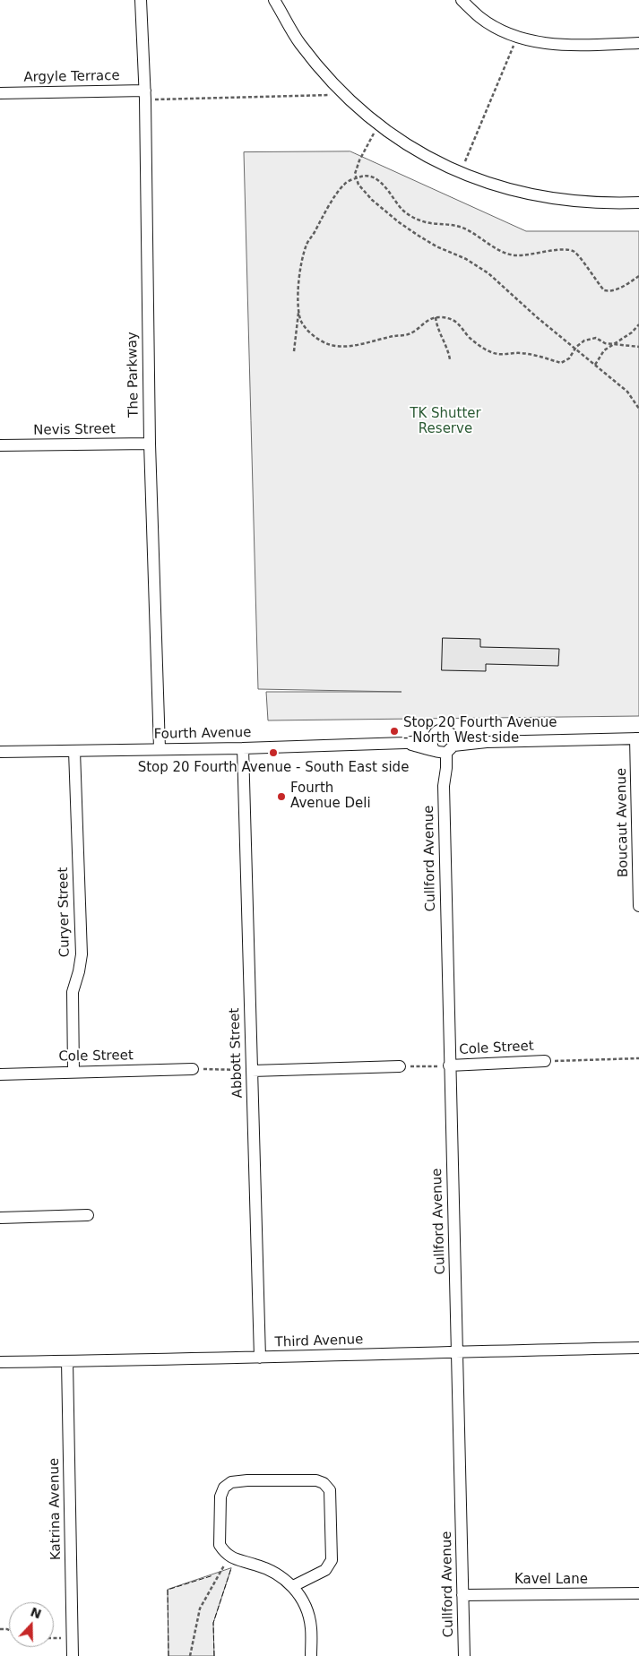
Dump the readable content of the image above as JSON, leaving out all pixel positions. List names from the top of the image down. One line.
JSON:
{"streets":{"street":["Argyle Terrace","The Parkway","Nevis Street","Fourth Avenue","Boucaut Avenue","Cullford Avenue","Curyer Street","Cole Street","Abbott Street","Third Avenue","Katrina Avenue","Kavel Lane"]},"crossings":[["Argyle Terrace","The Parkway"],["The Parkway","Nevis Street"],["The Parkway","Fourth Avenue"],["Fourth Avenue","Boucaut Avenue"],["Fourth Avenue","Cullford Avenue"],["Fourth Avenue","Curyer Street"],["Fourth Avenue","Abbott Street"],["Cullford Avenue","Cole Street"],["Cullford Avenue","Third Avenue"],["Cullford Avenue","Kavel Lane"],["Curyer Street","Cole Street"],["Abbott Street","Third Avenue"],["Third Avenue","Katrina Avenue"]],"parks":["TK Shutter Reserve"],"places":["Stop 20 Fourth Avenue - North West side","Stop 20 Fourth Avenue - South East side","Fourth Avenue Deli"],"north":"top"}
